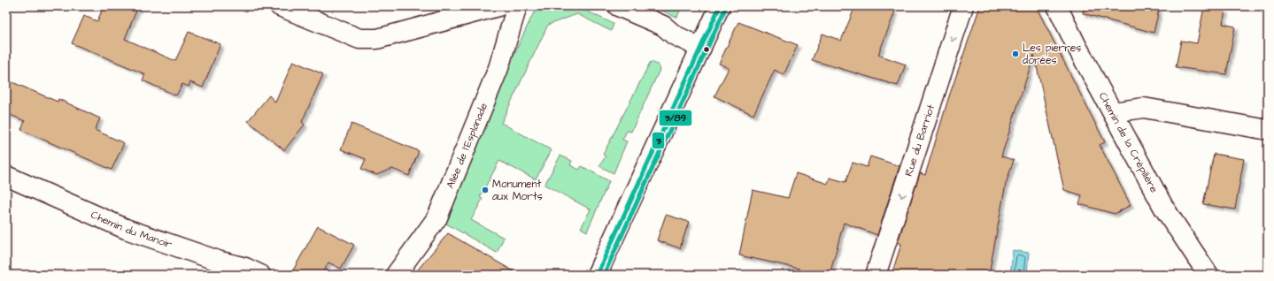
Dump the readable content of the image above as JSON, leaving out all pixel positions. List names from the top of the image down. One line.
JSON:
{"streets":{"street":["Rue du Barriot","Chemin de la Crépillère","Allée de l'Esplanade","Chemin du Manoir"]},"one_way":["Rue du Barriot"],"places":["Les pierres dorées","Monument aux Morts"],"lines":["transit line 3","transit line 3/89"]}
